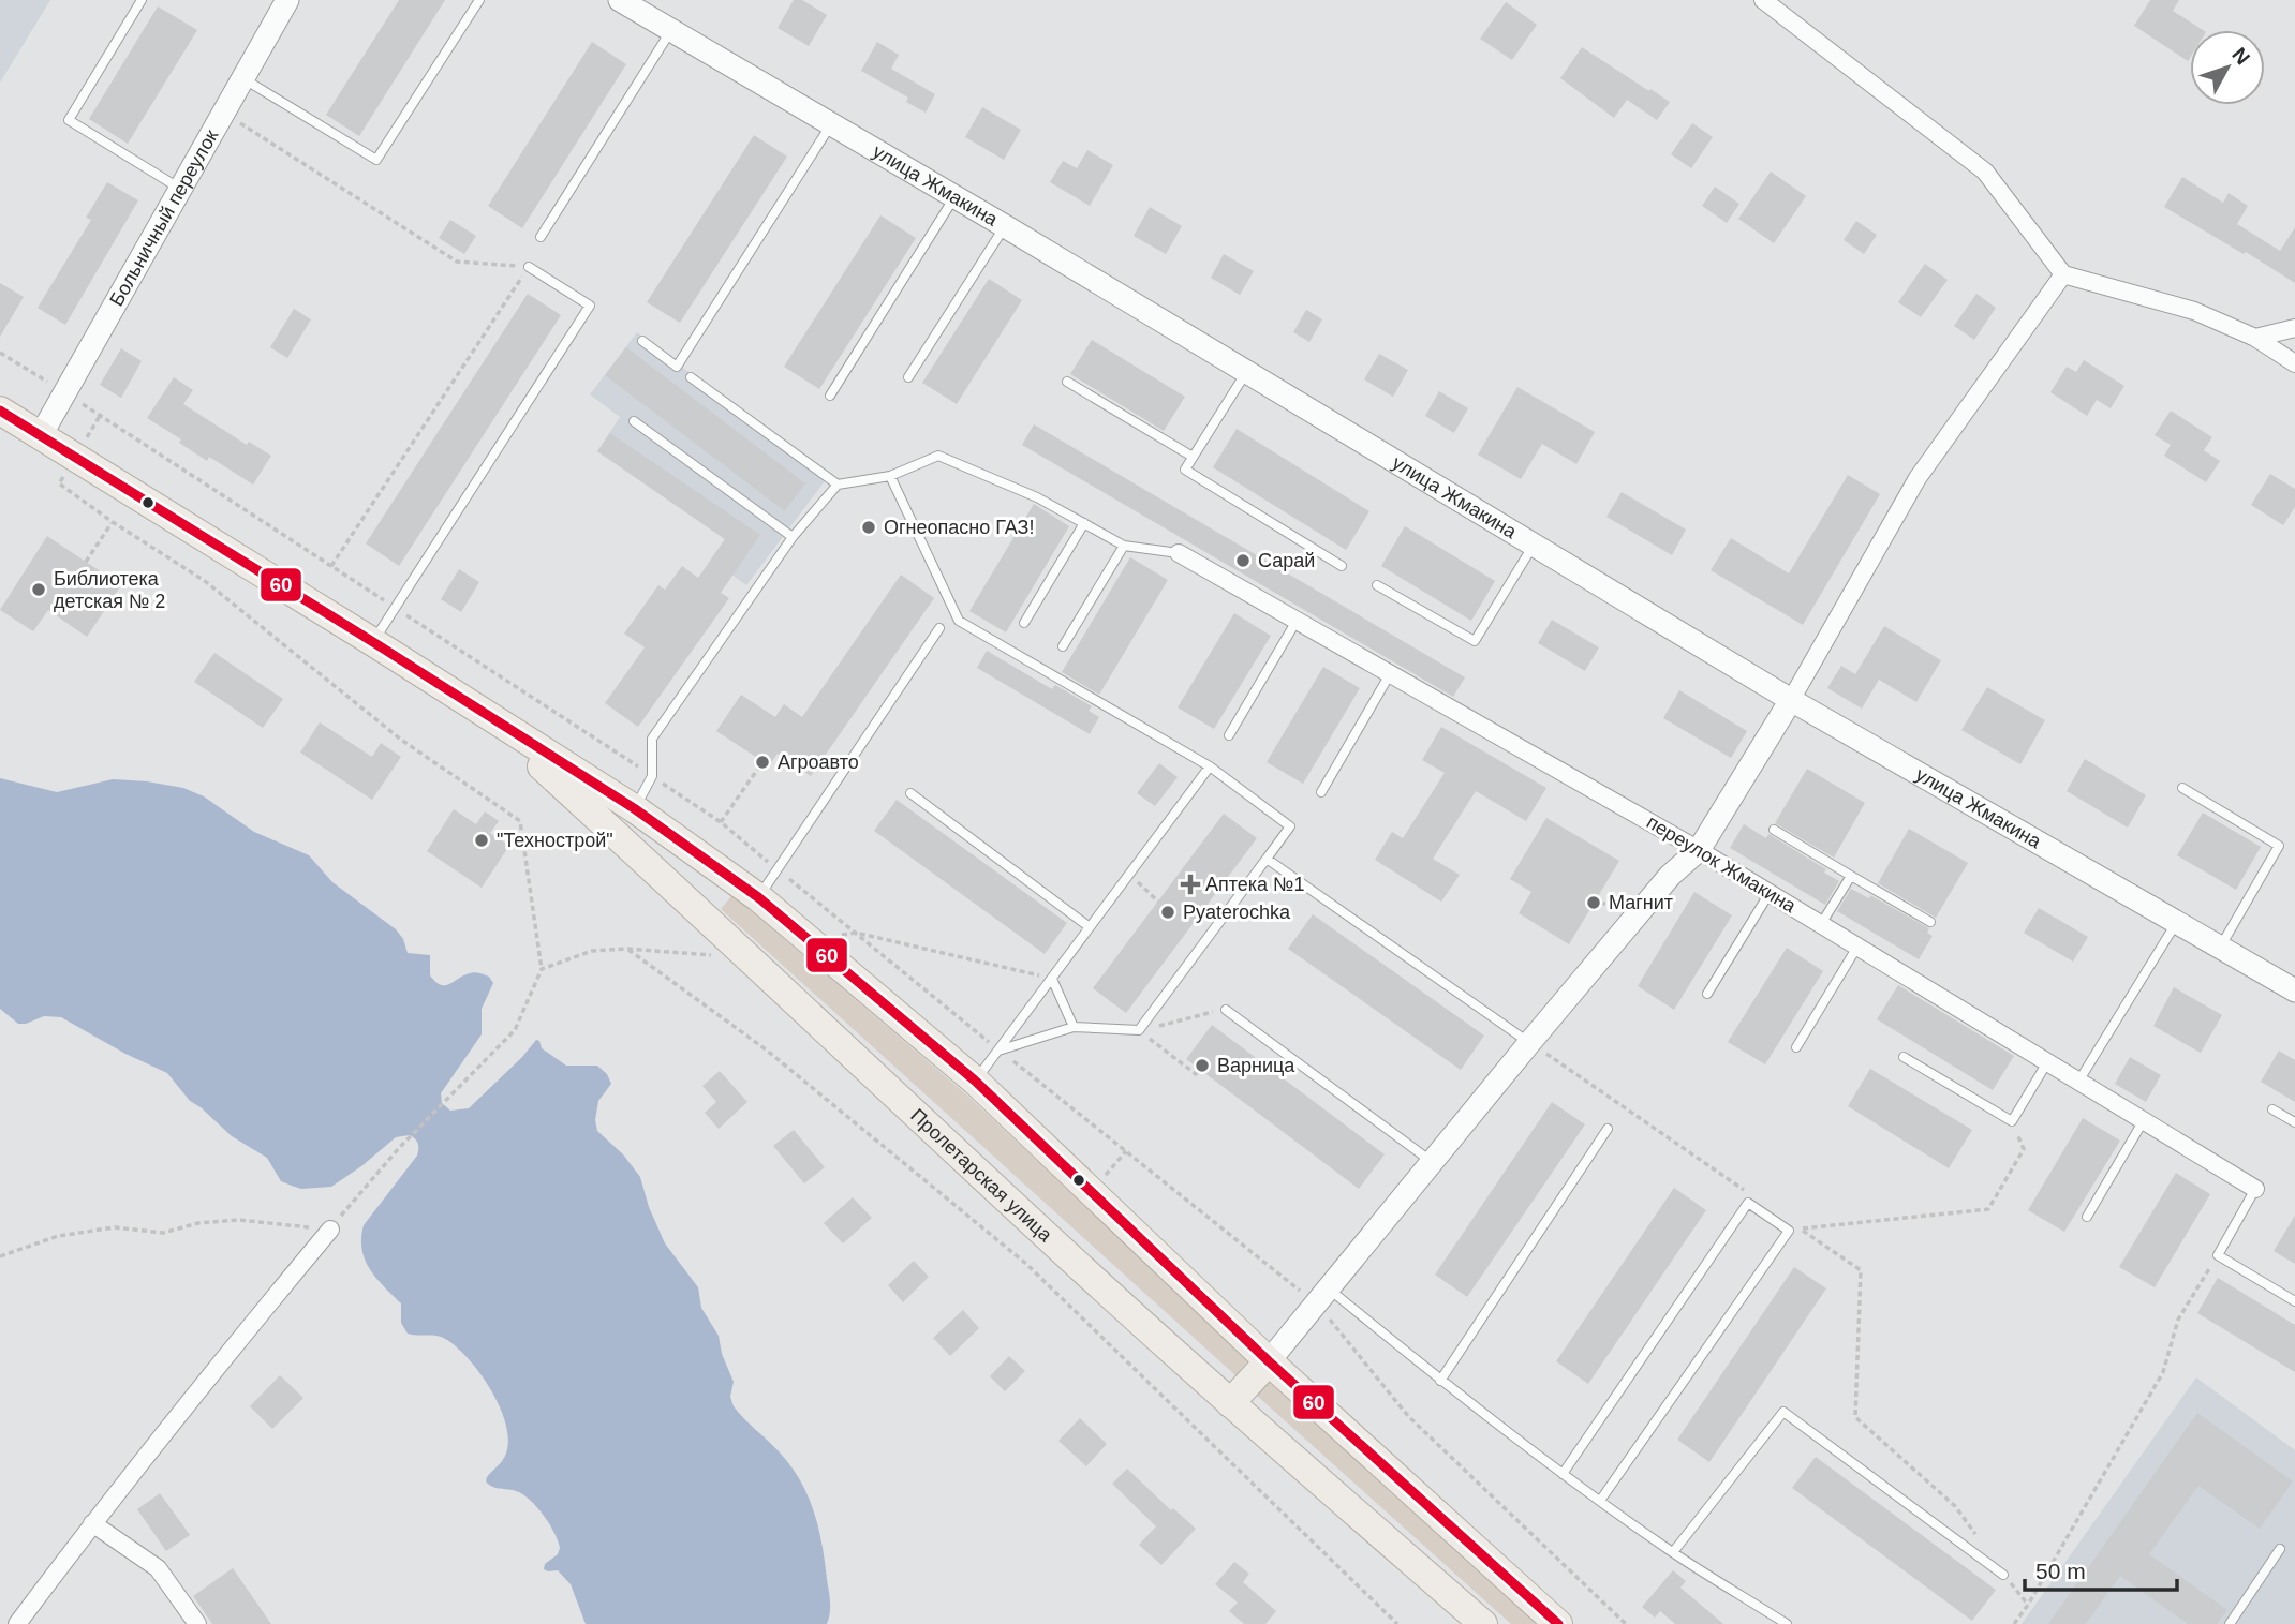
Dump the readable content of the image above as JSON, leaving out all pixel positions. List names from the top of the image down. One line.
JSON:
{"streets":{"main road":["Пролетарская улица"],"street":["улица Жмакина","Больничный переулок","переулок Жмакина"]},"crossings":[["Больничный переулок","Пролетарская улица"]],"places":{"other":["Огнеопасно ГАЗ!","Сарай","Библиотека детская № 2","Агроавто","\"Технострой\"","Магнит","Pyaterochka","Варница"],"health":["Аптека №1"]},"lines":["transit line 60"],"scale_bar":"50 m","north":"top right"}
